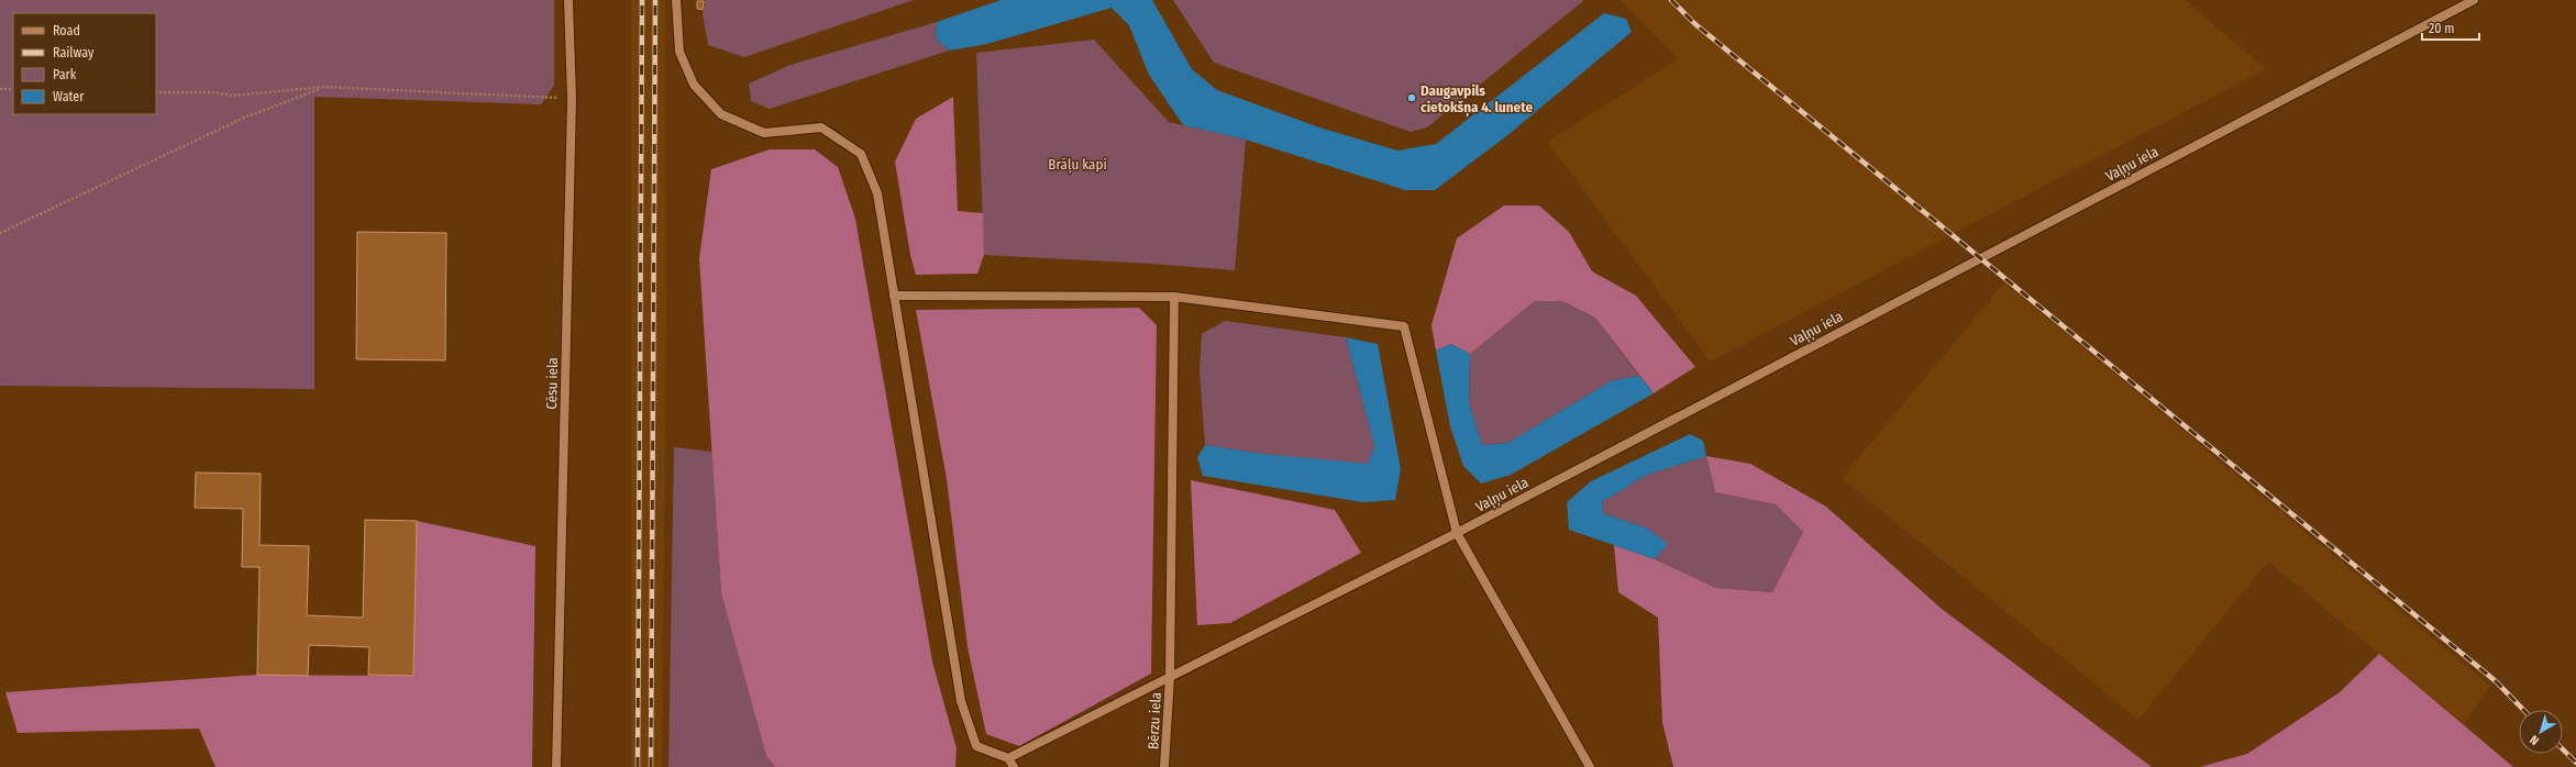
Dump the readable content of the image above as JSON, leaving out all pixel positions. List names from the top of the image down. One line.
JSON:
{"streets":{"street":["Vaļņu iela","Cēsu iela","Bērzu iela"]},"crossings":[["Vaļņu iela","Bērzu iela"]],"parks":["Brāļu kapi"],"places":["Daugavpils cietokšņa 4. lunete"],"legend":["Road","Railway","Park","Water"],"scale_bar":"20 m","north":"bottom left"}
